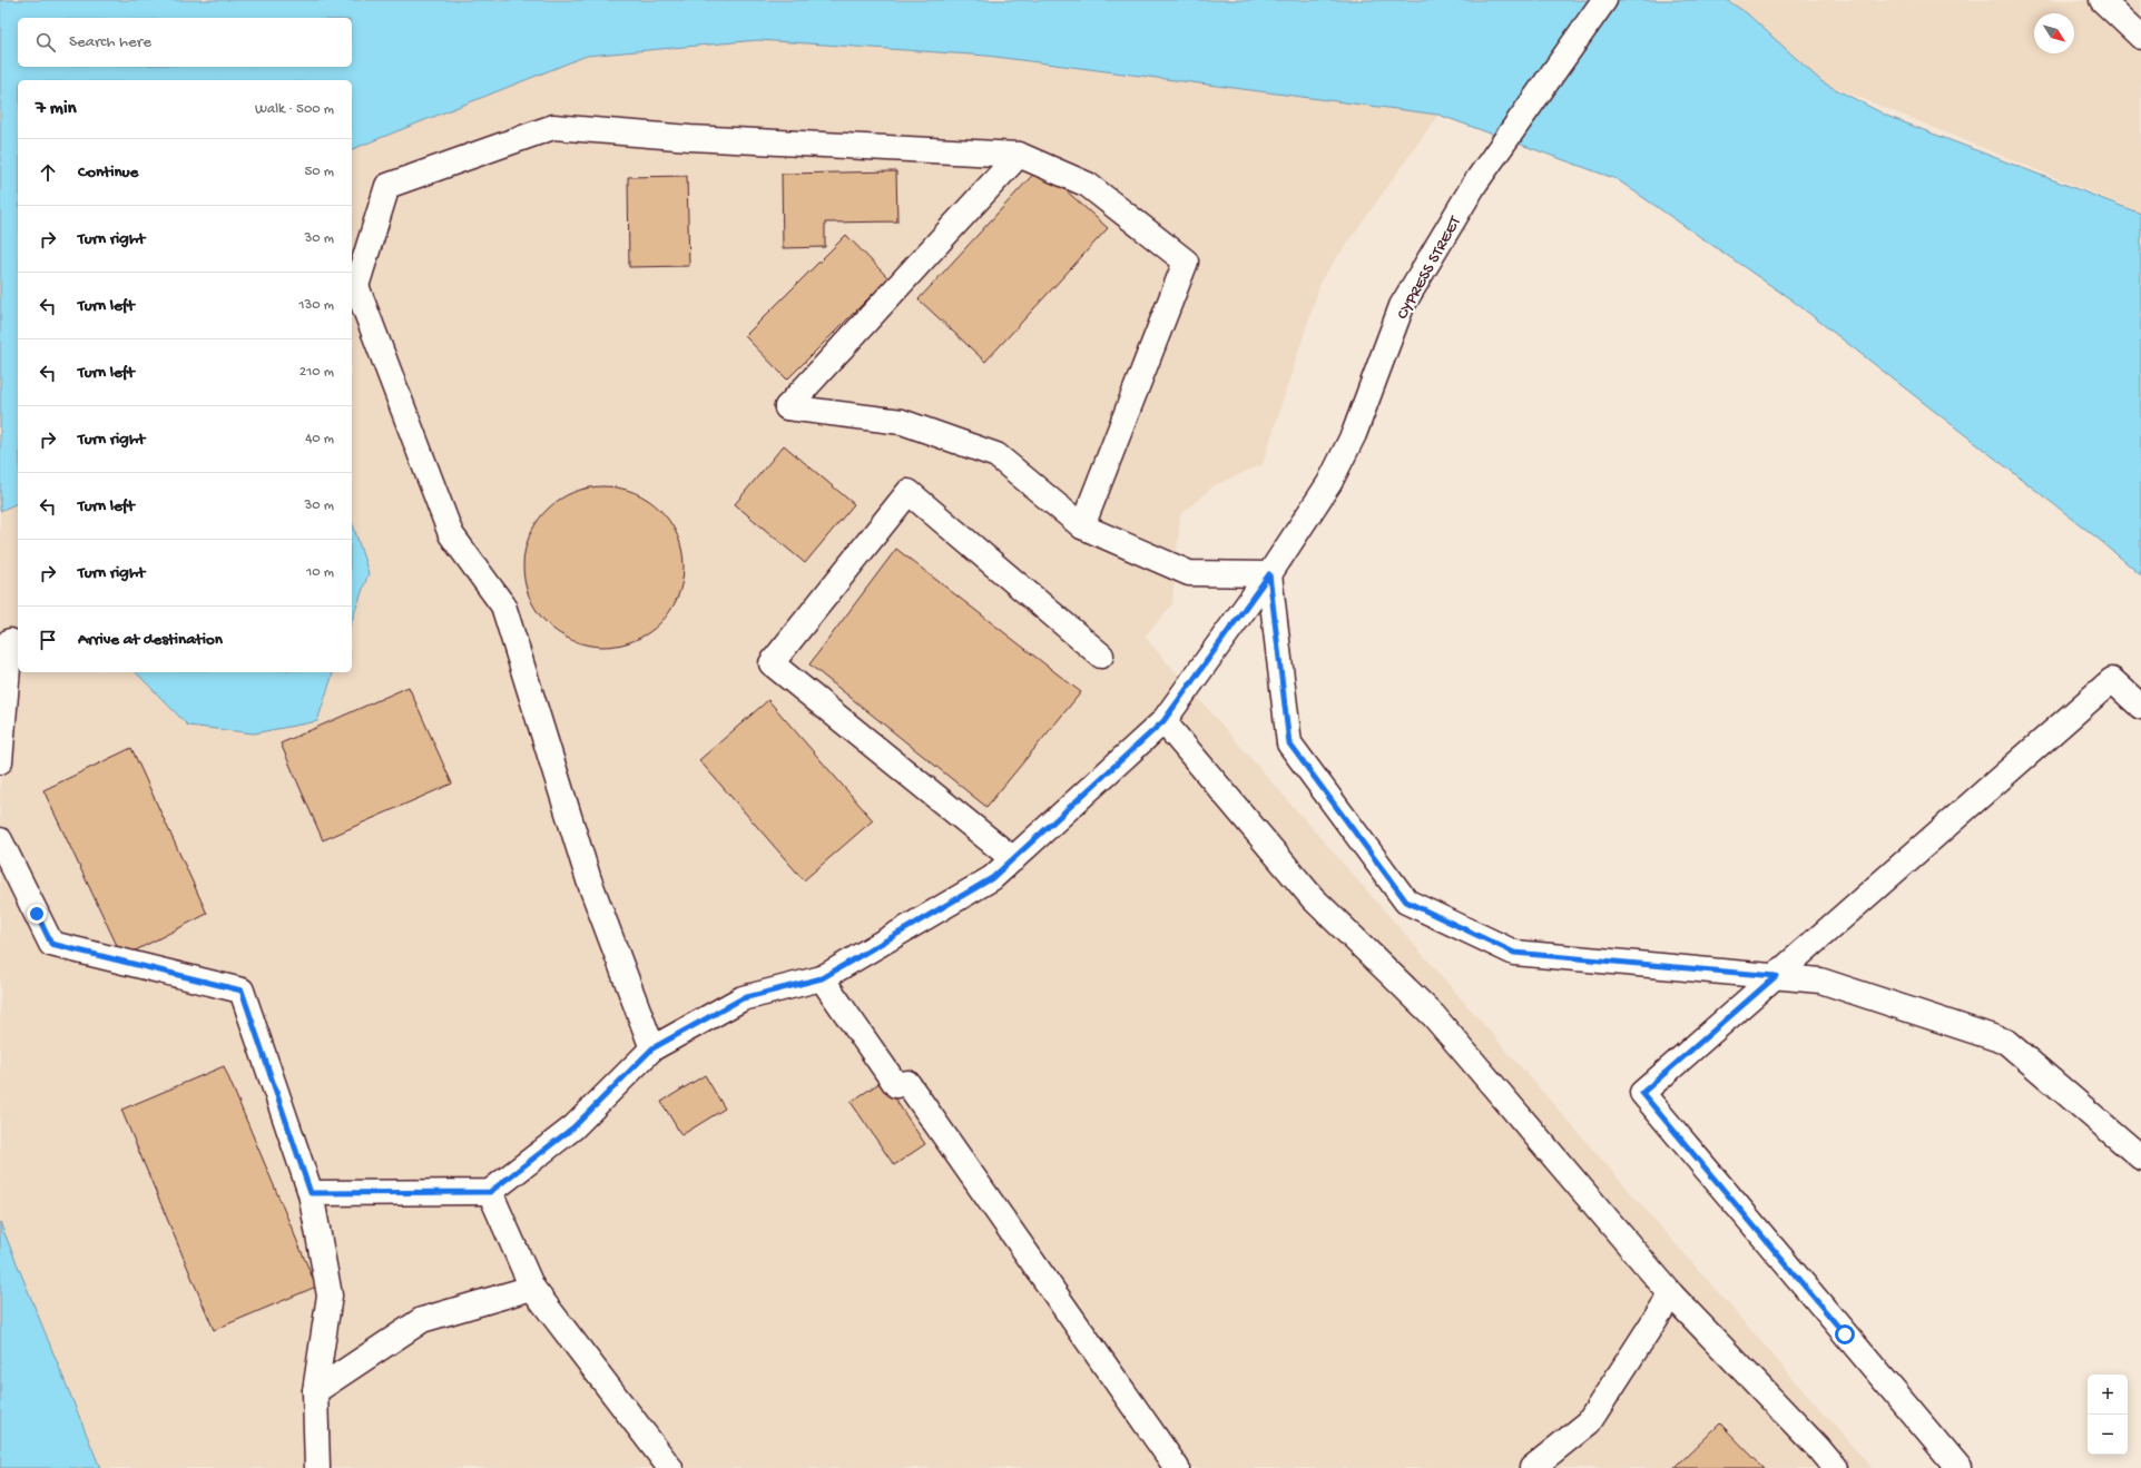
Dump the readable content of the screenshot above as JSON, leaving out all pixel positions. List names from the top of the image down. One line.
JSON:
{"streets":{"street":["CYPRESS STREET"]},"north":"bottom right","page":{"search":"Search here","heading":["7 min","Walk · 500 m"],"list":[["Continue","50 m"],["Turn right","30 m"],["Turn left","130 m"],["Turn left","210 m"],["Turn right","40 m"],["Turn left","30 m"],["Turn right","10 m"],"Arrive at destination"],"map_buttons":["+","−"]}}
